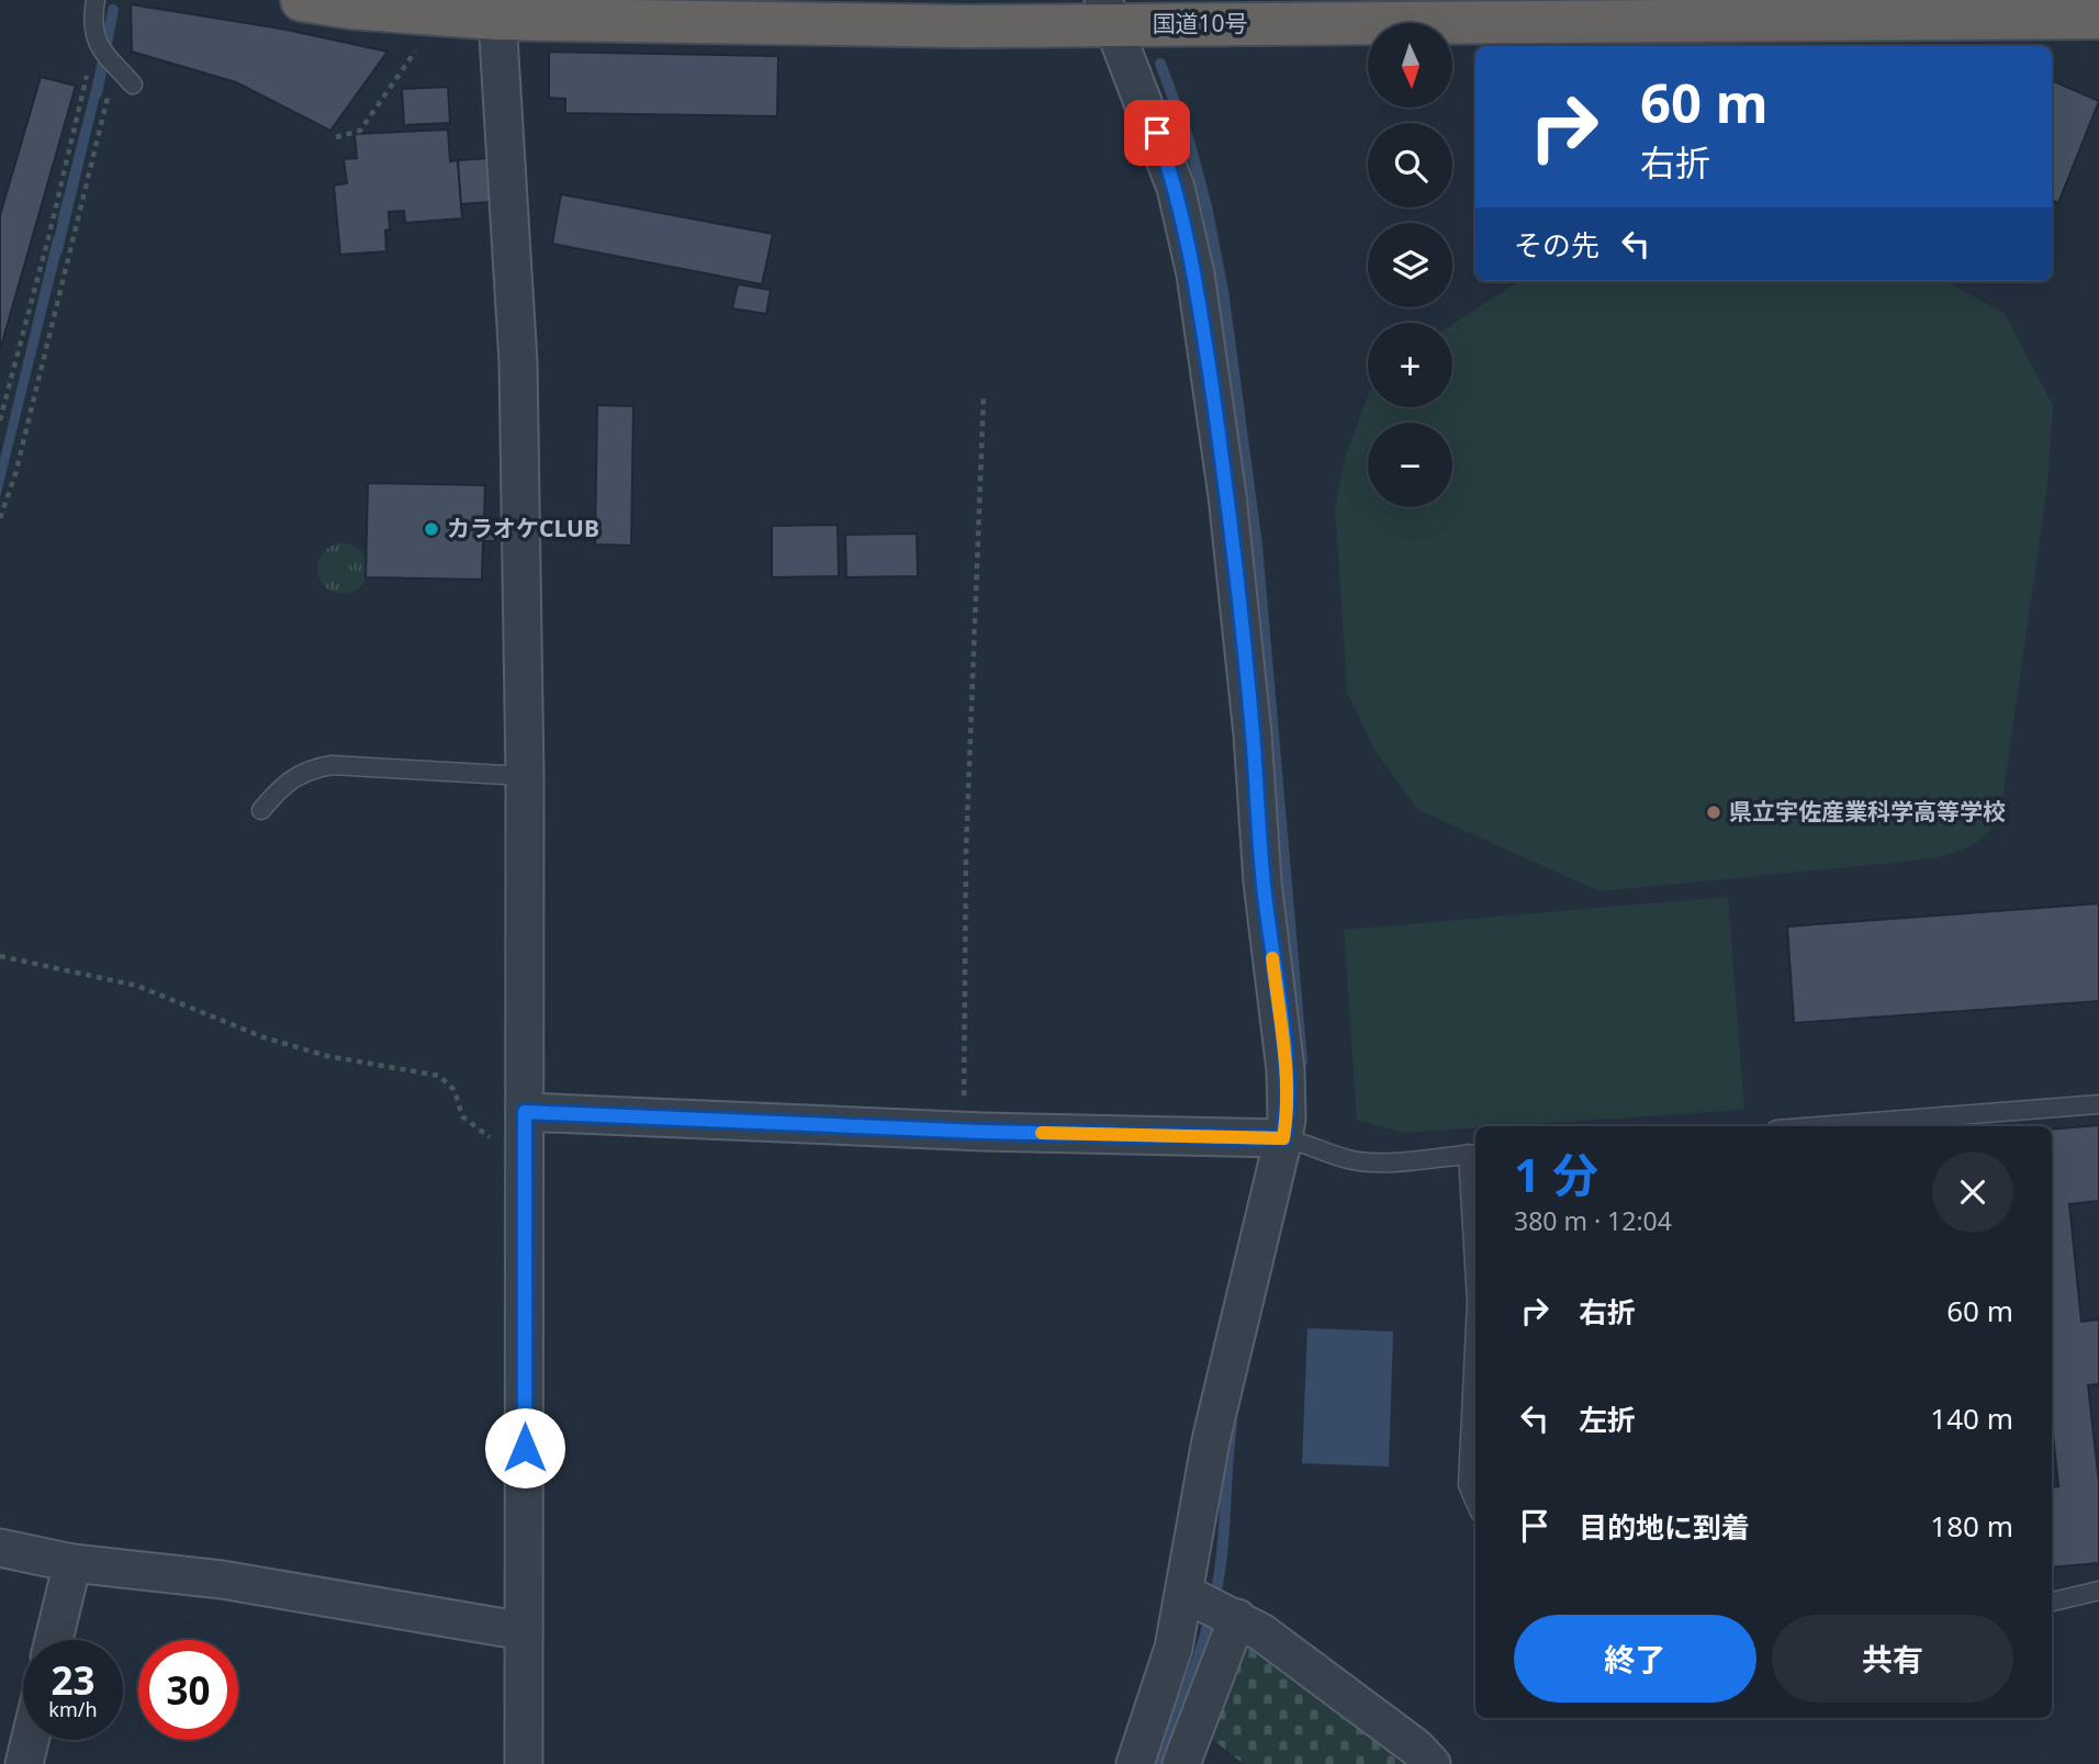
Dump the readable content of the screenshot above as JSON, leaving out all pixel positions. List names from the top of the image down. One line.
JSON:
{"streets":{"highway":["国道10号"]},"places":["カラオケCLUB","県立宇佐産業科学高等学校"],"north":"bottom","page":{"map_buttons":["+","−"],"turn":["60 m","右折"],"then":"その先","heading":["1 分","380 m · 12:04"],"list":[{"name":"右折","value":"60 m"},{"name":"左折","value":"140 m"},{"name":"目的地に到着","value":"180 m"}],"buttons":["終了","共有"],"speed":"23 km/h","limit":"30"}}
